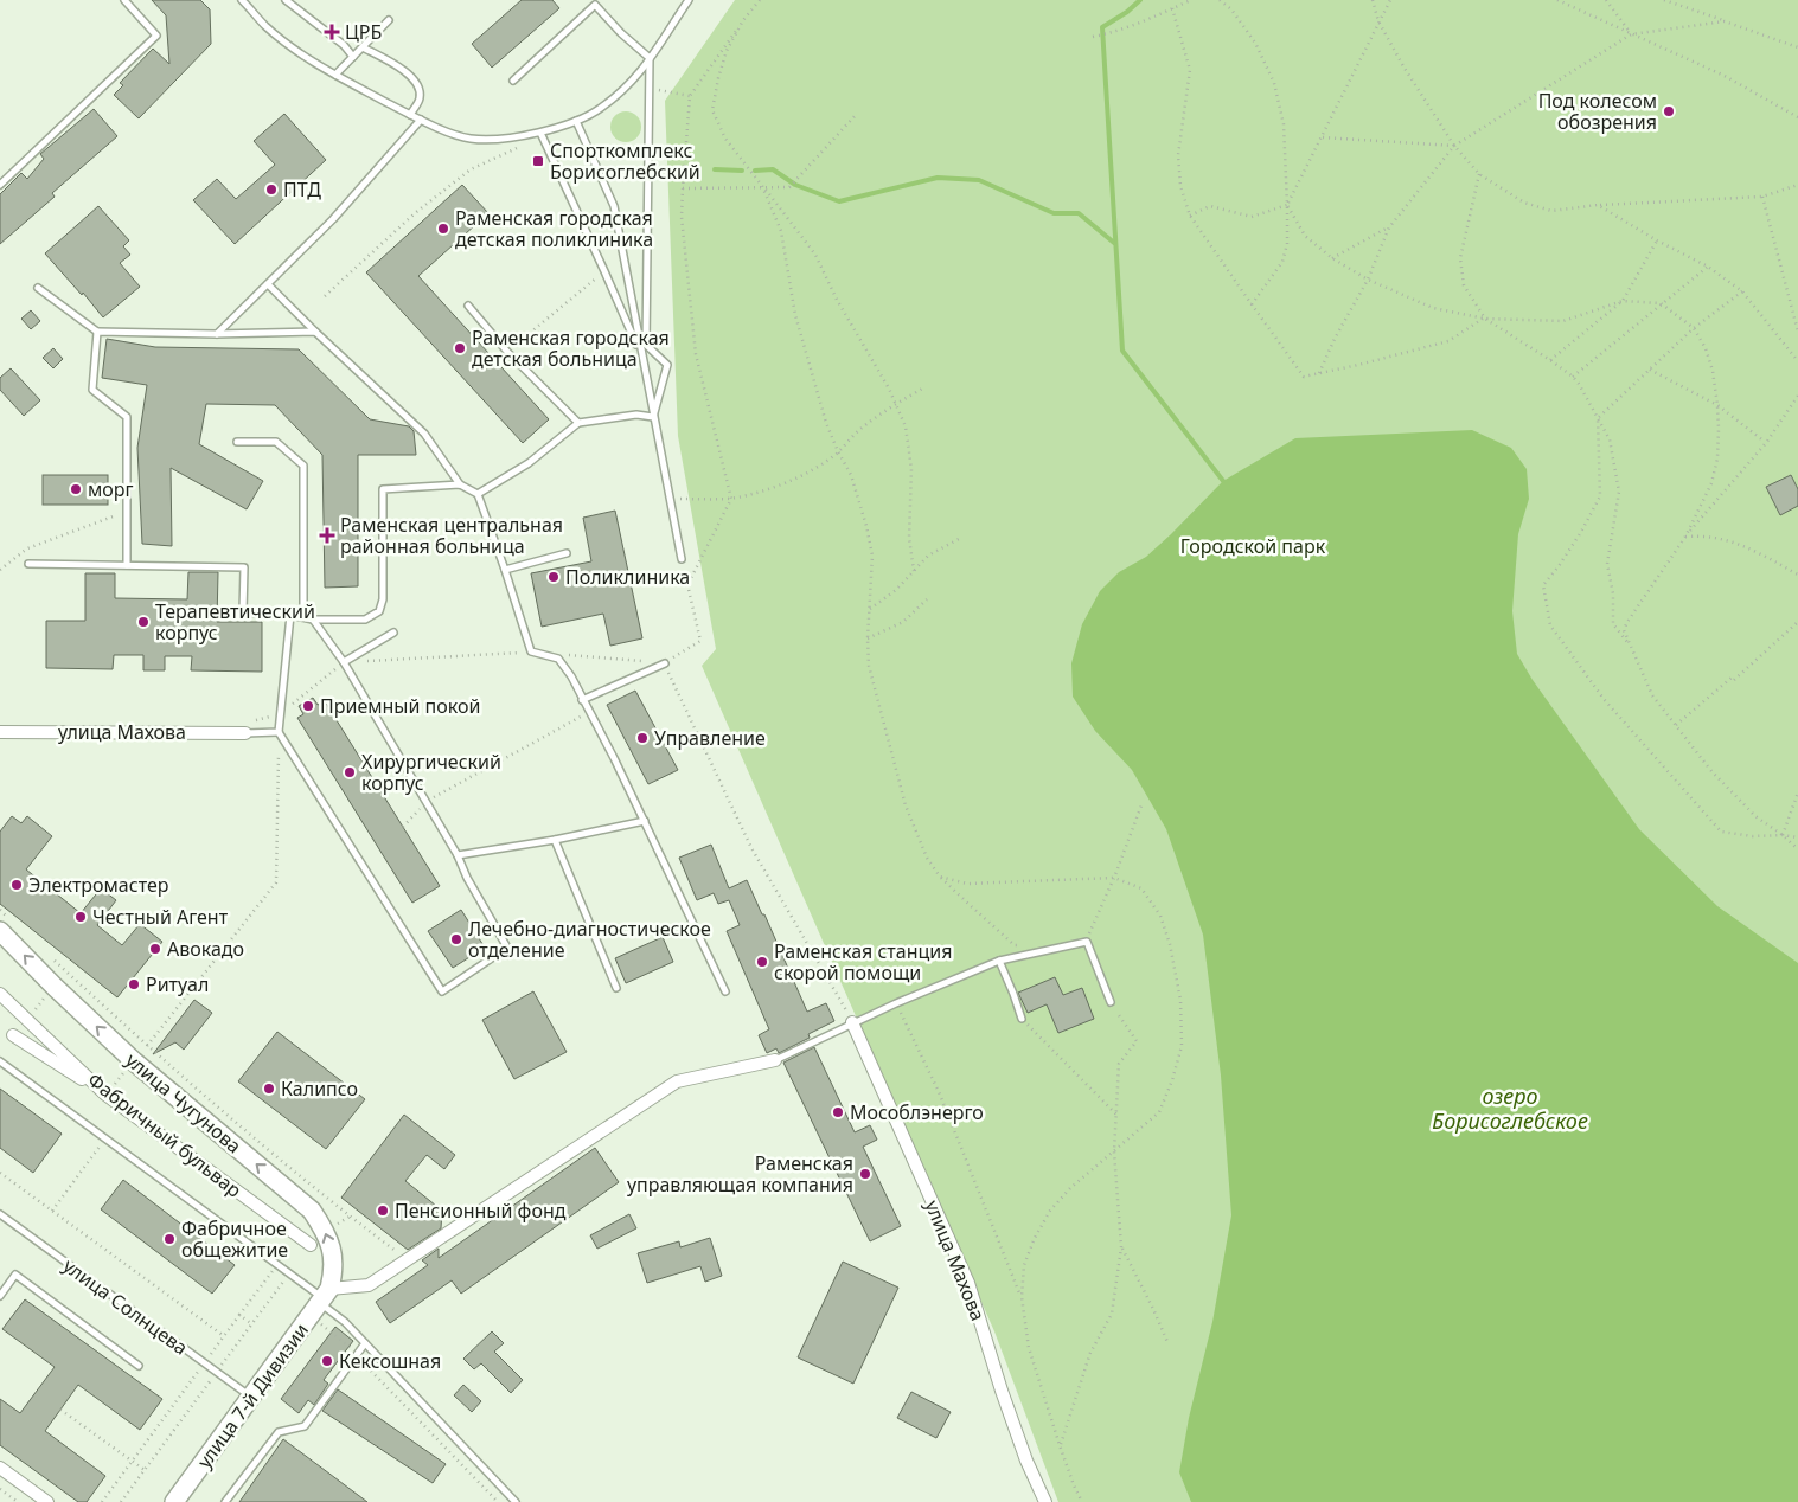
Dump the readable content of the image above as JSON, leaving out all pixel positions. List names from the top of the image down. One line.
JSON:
{"streets":{"main road":["улица Чугунова","улица 7-й Дивизии"],"street":["улица Махова","Фабричный бульвар"],"lane":["улица Солнцева"]},"crossings":[["улица Чугунова","улица 7-й Дивизии"],["улица Солнцева","улица 7-й Дивизии"]],"one_way":["улица Чугунова"],"water":["озеро Борисоглебское"],"parks":["Городской парк"],"places":{"health":["ЦРБ","Раменская центральная районная больница"],"other":["Под колесом обозрения","ПТД","Раменская городская детская поликлиника","Раменская городская детская больница","морг","Поликлиника","Терапевтический корпус","Приемный покой","Управление","Хирургический корпус","Электромастер","Честный Агент","Лечебно-диагностическое отделение","Авокадо","Раменская станция скорой помощи","Ритуал","Калипсо","Мособлэнерго","Раменская управляющая компания","Пенсионный фонд","Фабричное общежитие","Кексошная"],"transit":["Спорткомплекс Борисоглебский"]}}
